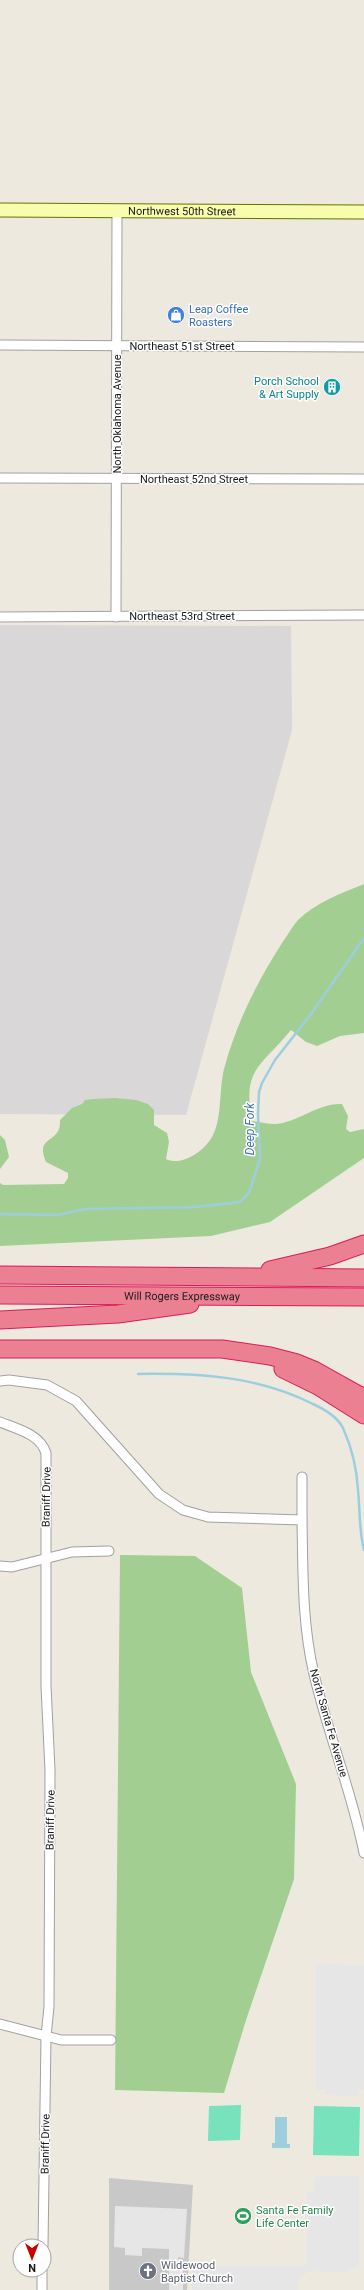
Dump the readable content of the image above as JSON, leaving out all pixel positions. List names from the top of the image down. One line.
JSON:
{"streets":{"highway":["Will Rogers Expressway"],"main road":["Northwest 50th Street"],"street":["Northeast 51st Street","North Oklahoma Avenue","Northeast 52nd Street","Northeast 53rd Street","Braniff Drive","North Santa Fe Avenue"]},"crossings":[["Northwest 50th Street","North Oklahoma Avenue"],["Northeast 51st Street","North Oklahoma Avenue"],["North Oklahoma Avenue","Northeast 52nd Street"],["North Oklahoma Avenue","Northeast 53rd Street"]],"water":["Deep Fork"],"places":{"shop":["Leap Coffee Roasters"],"building":["Porch School & Art Supply"],"sports":["Santa Fe Family Life Center"],"church":["Wildewood Baptist Church"]},"north":"bottom"}
